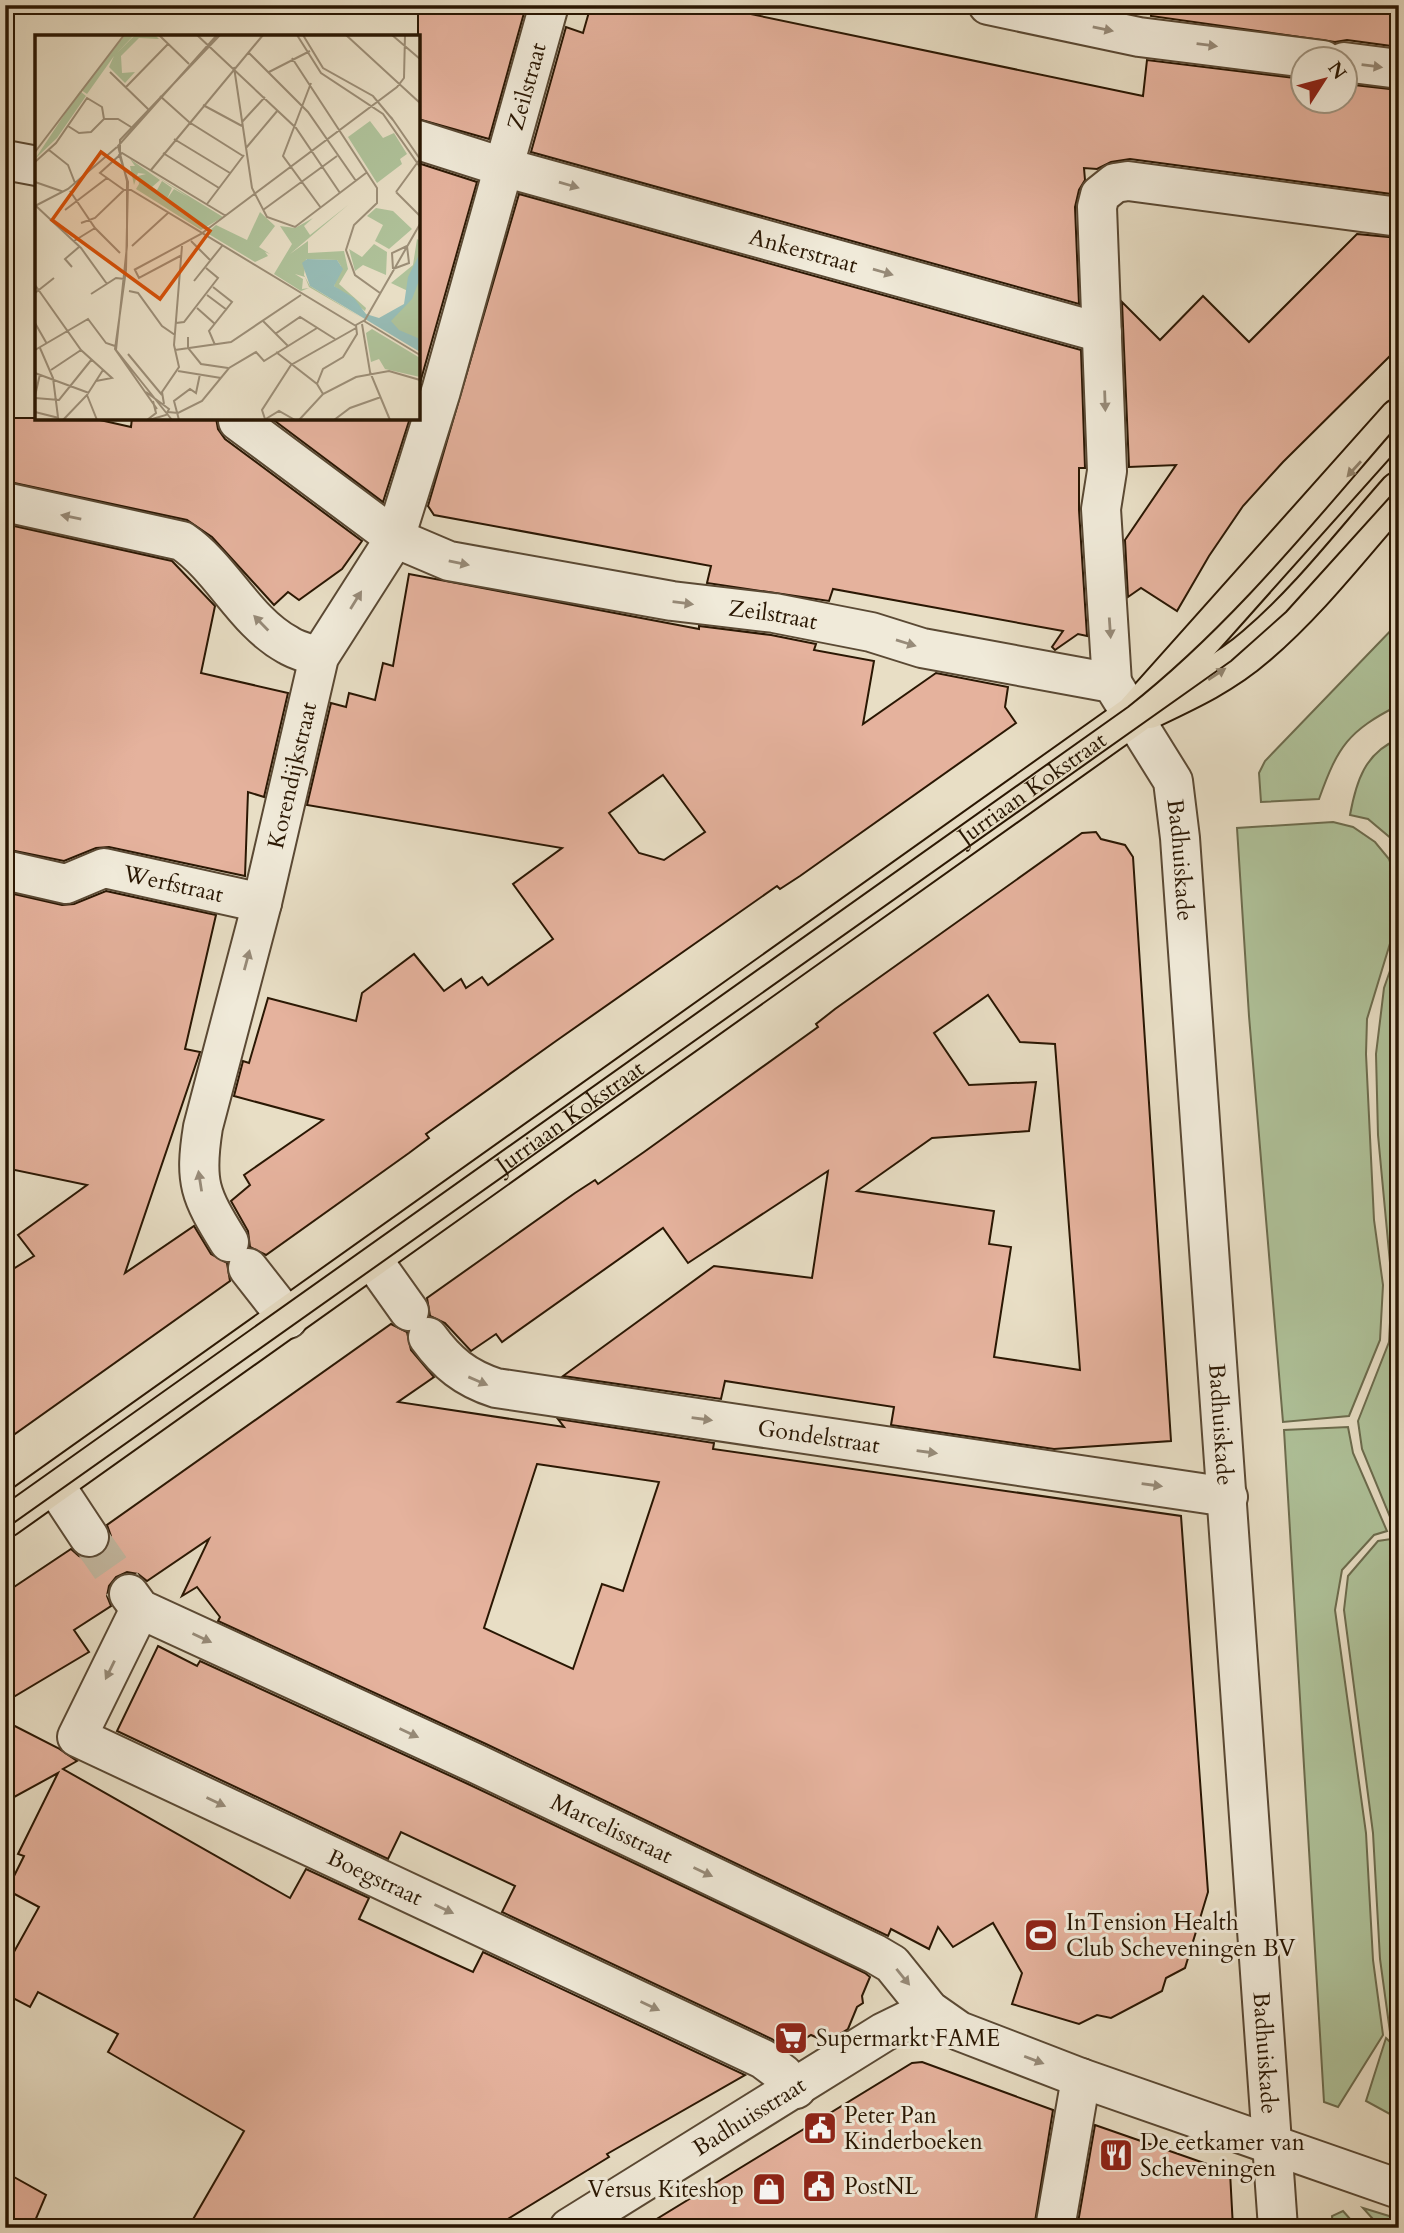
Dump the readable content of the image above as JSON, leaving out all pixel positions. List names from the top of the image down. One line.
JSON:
{"streets":{"main road":["Jurriaan Kokstraat"],"street":["Zeilstraat","Ankerstraat","Korendijkstraat","Badhuiskade","Werfstraat","Gondelstraat","Marcelisstraat","Boegstraat","Badhuisstraat"]},"crossings":[["Zeilstraat","Ankerstraat"],["Zeilstraat","Korendijkstraat"],["Korendijkstraat","Jurriaan Kokstraat"],["Korendijkstraat","Werfstraat"],["Jurriaan Kokstraat","Badhuiskade"],["Jurriaan Kokstraat","Gondelstraat"],["Badhuiskade","Gondelstraat"],["Badhuiskade","Marcelisstraat"],["Marcelisstraat","Boegstraat"],["Marcelisstraat","Badhuisstraat"],["Boegstraat","Badhuisstraat"]],"one_way":["Zeilstraat","Korendijkstraat","Gondelstraat","Marcelisstraat","Boegstraat"],"places":{"sports":["InTension Health Club Scheveningen BV"],"supermarket":["Supermarkt FAME"],"public building":["Peter Pan Kinderboeken","PostNL"],"restaurant":["De eetkamer van Scheveningen"],"shop":["Versus Kiteshop"]},"north":"top right"}
